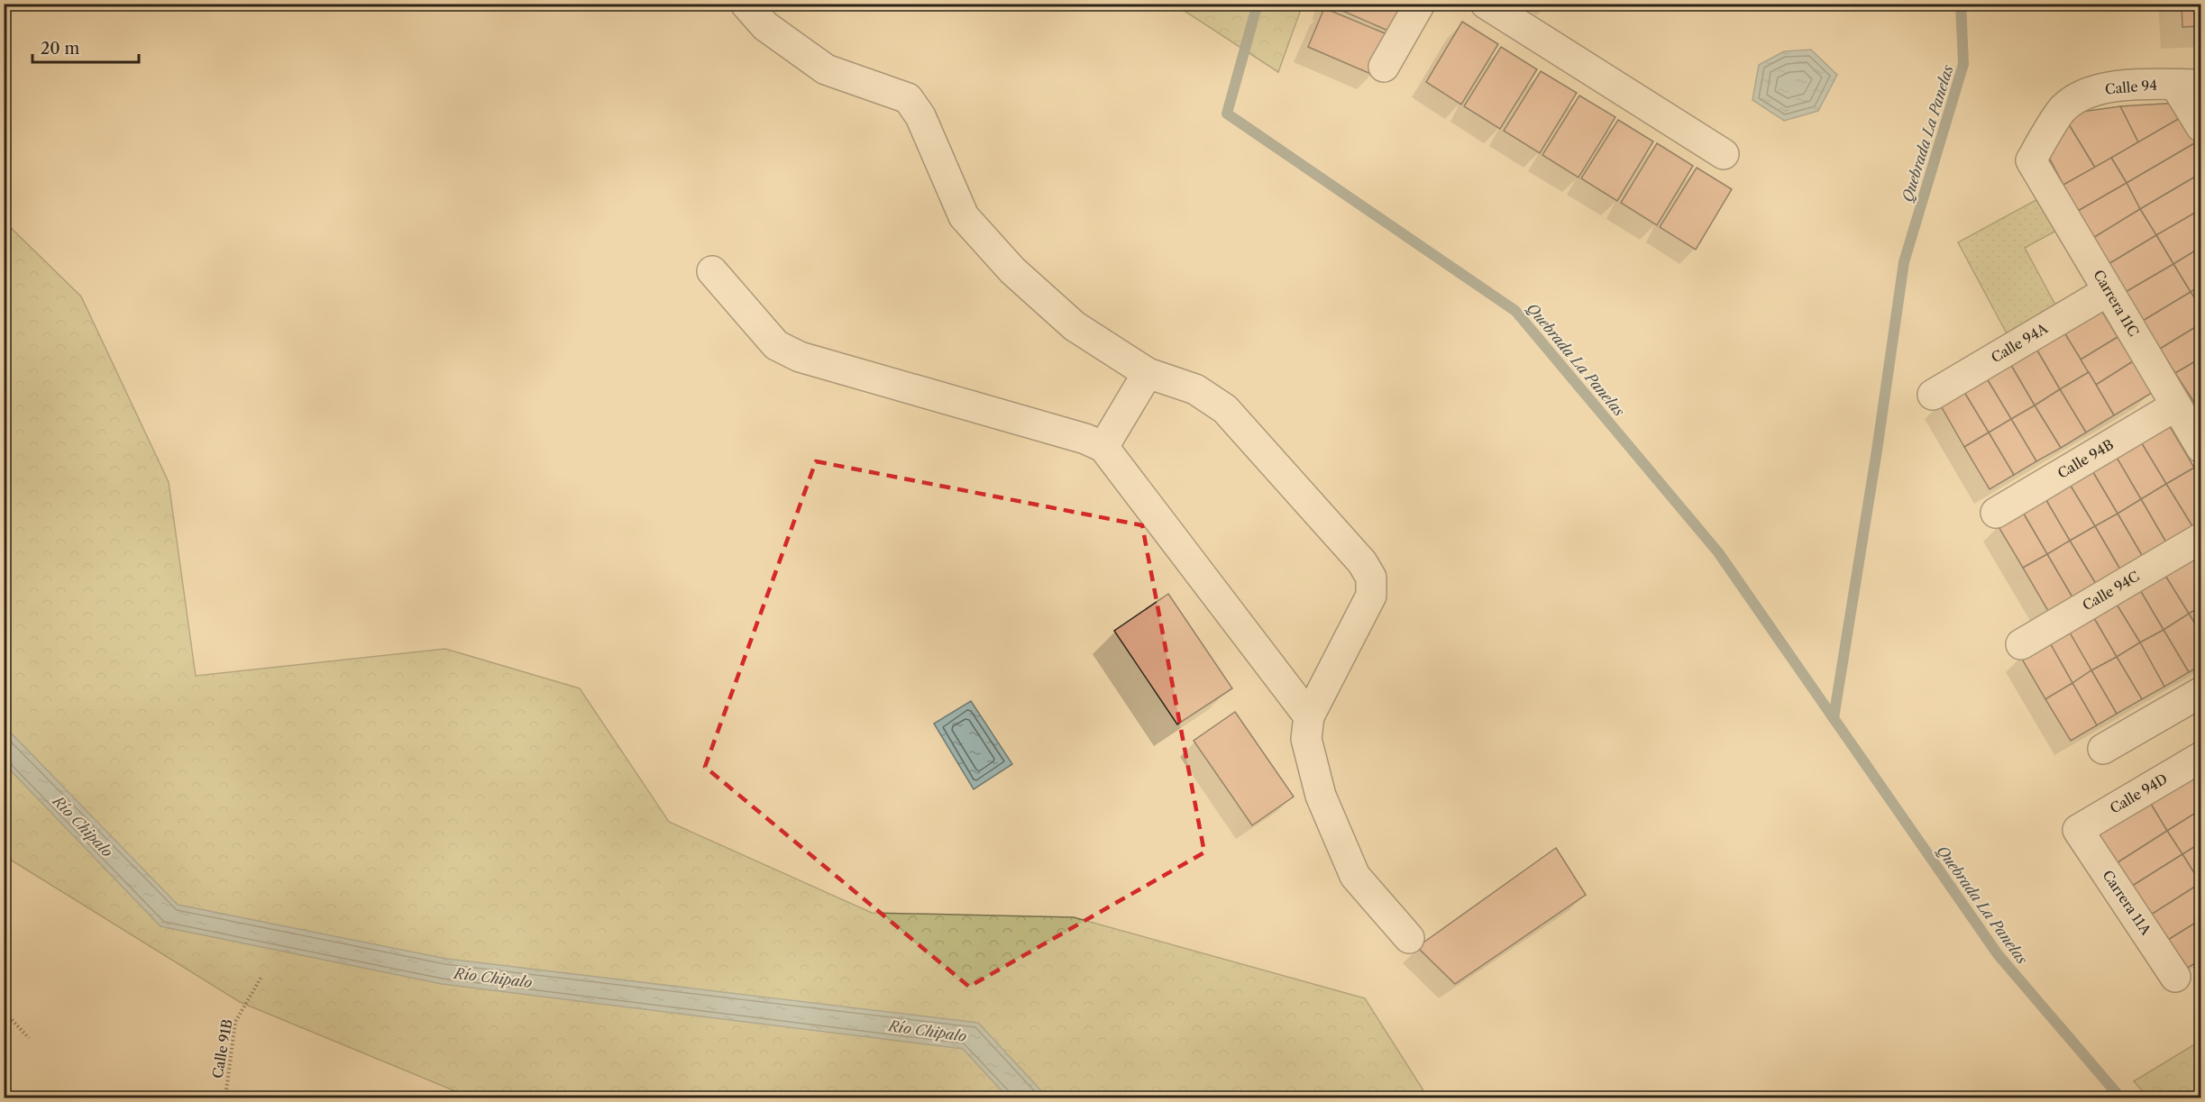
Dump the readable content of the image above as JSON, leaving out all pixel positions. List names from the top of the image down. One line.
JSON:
{"streets":{"street":["Calle 94","Carrera 11C","Calle 94A","Calle 94B","Calle 94C","Calle 94D","Carrera 11A"],"path":["Calle 91B"]},"crossings":[["Calle 94","Carrera 11C"],["Carrera 11C","Calle 94A"],["Carrera 11C","Calle 94B"],["Calle 94D","Carrera 11A"]],"water":["Quebrada La Panelas","Río Chipalo"],"scale_bar":"20 m"}
